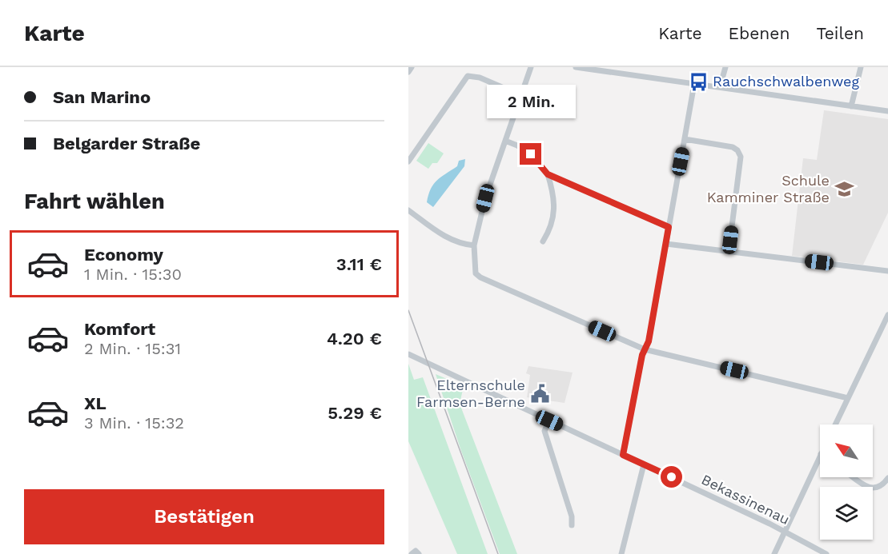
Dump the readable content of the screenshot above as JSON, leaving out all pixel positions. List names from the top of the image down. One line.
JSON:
{"streets":{"street":["Bekassinenau"]},"places":{"bus stop":["Rauchschwalbenweg"],"school or university":["Schule Kamminer Straße"],"public building":["Elternschule Farmsen-Berne"]},"north":"top left","page":{"header":"Karte","nav":["Karte","Ebenen","Teilen"],"banner":["San Marino","Belgarder Straße"],"bubble":"2 Min.","heading":"Fahrt wählen","list":[{"name":"Economy","note":"1 Min. · 15:30","value":"3.11 €"},{"name":"Komfort","note":"2 Min. · 15:31","value":"4.20 €"},{"name":"XL","note":"3 Min. · 15:32","value":"5.29 €"}],"buttons":"Bestätigen"}}
